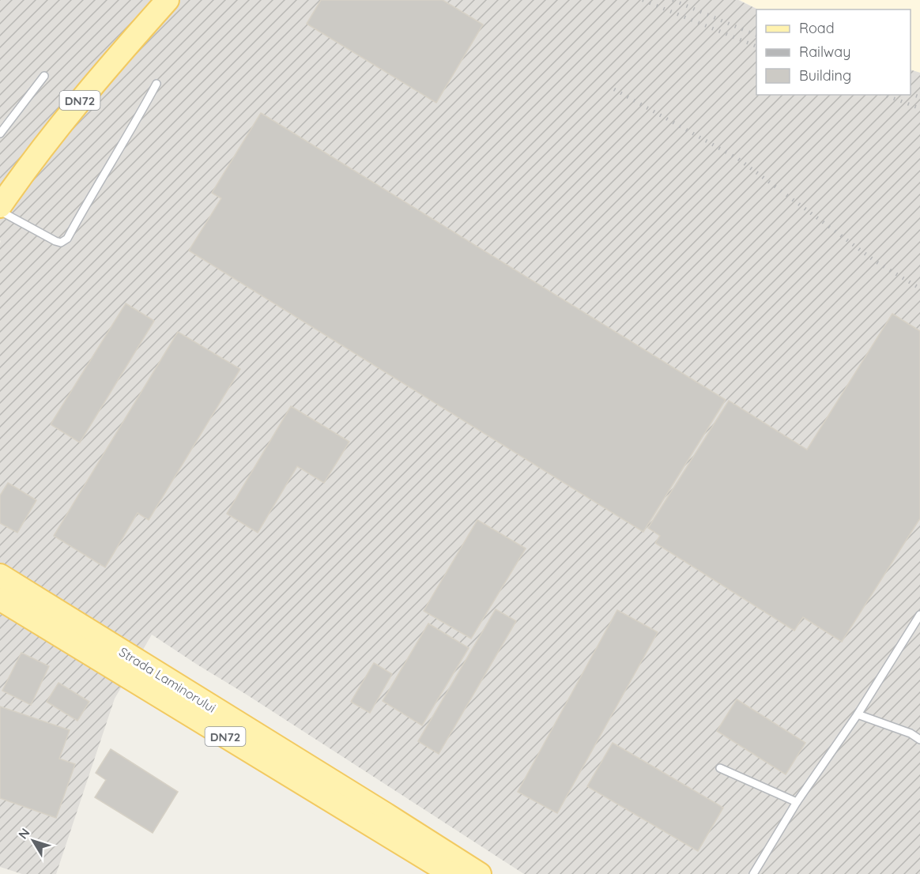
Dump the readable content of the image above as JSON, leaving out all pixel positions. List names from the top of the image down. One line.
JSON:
{"streets":{"main road":["DN72","Strada Laminorului"]},"legend":["Road","Railway","Building"],"north":"top left"}
